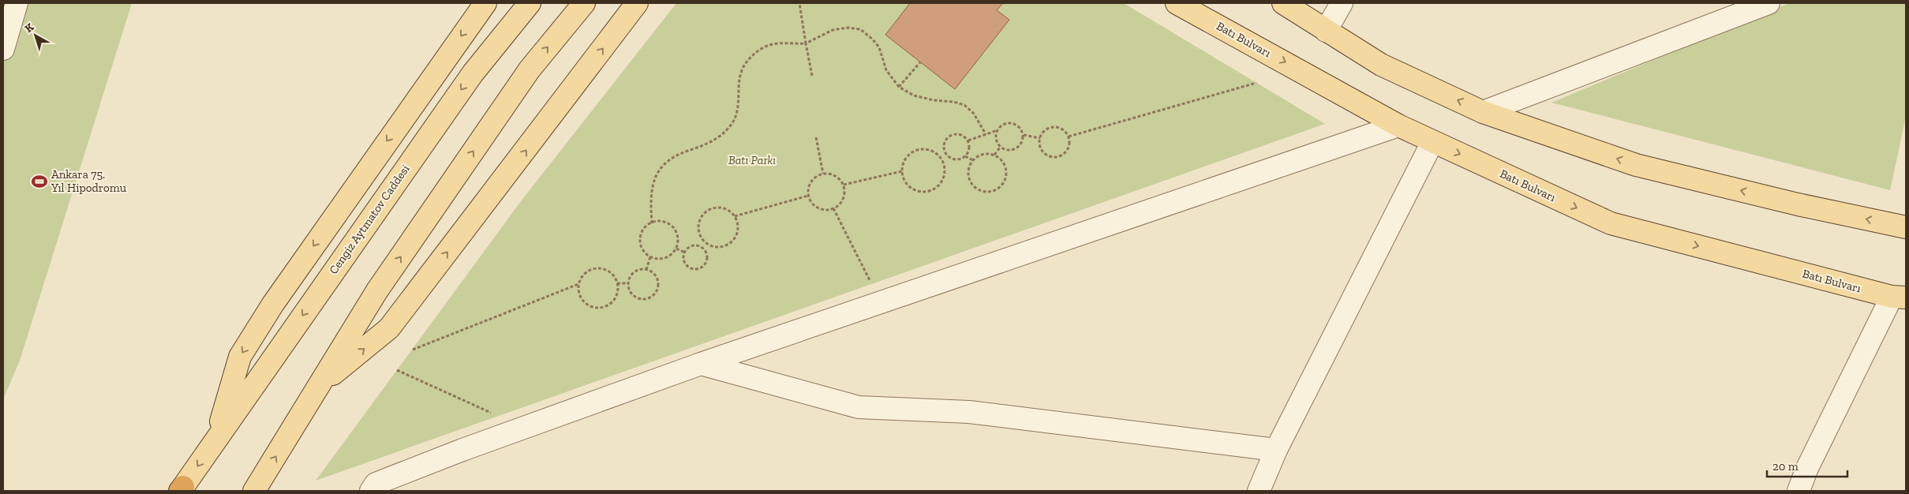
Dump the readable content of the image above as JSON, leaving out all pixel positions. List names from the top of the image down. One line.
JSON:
{"streets":{"main road":["Batı Bulvarı","Cengiz Aytmatov Caddesi"]},"parks":["Batı Parkı"],"places":{"sports":["Ankara 75. Yıl Hipodromu"]},"scale_bar":"20 m","north":"top left"}
